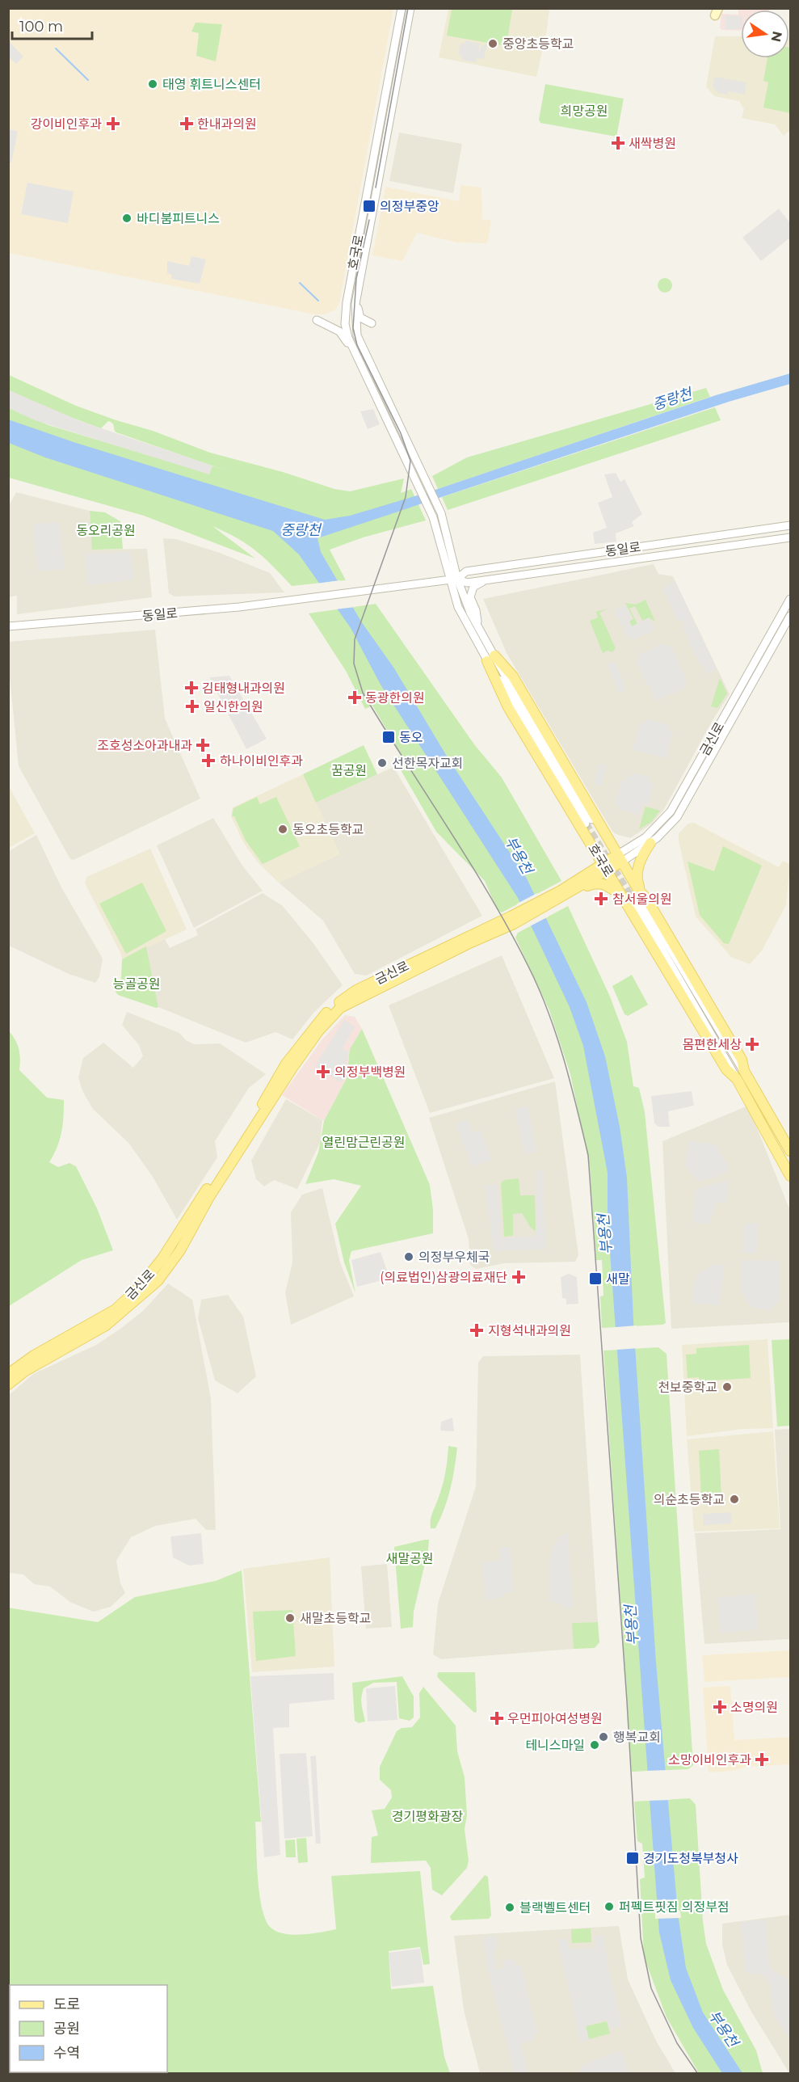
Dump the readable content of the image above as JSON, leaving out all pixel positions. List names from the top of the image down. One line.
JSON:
{"streets":{"main road":["호국로","금신로"],"street":["동일로"]},"crossings":[["호국로","동일로"],["호국로","금신로"]],"water":["중랑천","부용천"],"parks":["희망공원","동오리공원","꿈공원","능골공원","열린맘근린공원","새말공원","경기평화광장"],"places":{"other":["중앙초등학교","태영 휘트니스센터","바디붐피트니스","선한목자교회","동오초등학교","의정부우체국","천보중학교","의순초등학교","새말초등학교","행복교회","테니스마일","퍼펙트핏짐 의정부점","블랙벨트센터"],"health":["강이비인후과","한내과의원","새싹병원","김태형내과의원","동광한의원","일신한의원","조호성소아과내과","하나이비인후과","참서울의원","몸편한세상","의정부백병원","(의료법인)삼광의료재단","지형석내과의원","소명의원","우먼피아여성병원","소망이비인후과"],"transit":["의정부중앙","동오","새말","경기도청북부청사"]},"legend":["도로","공원","수역"],"scale_bar":"100 m","north":"right"}
